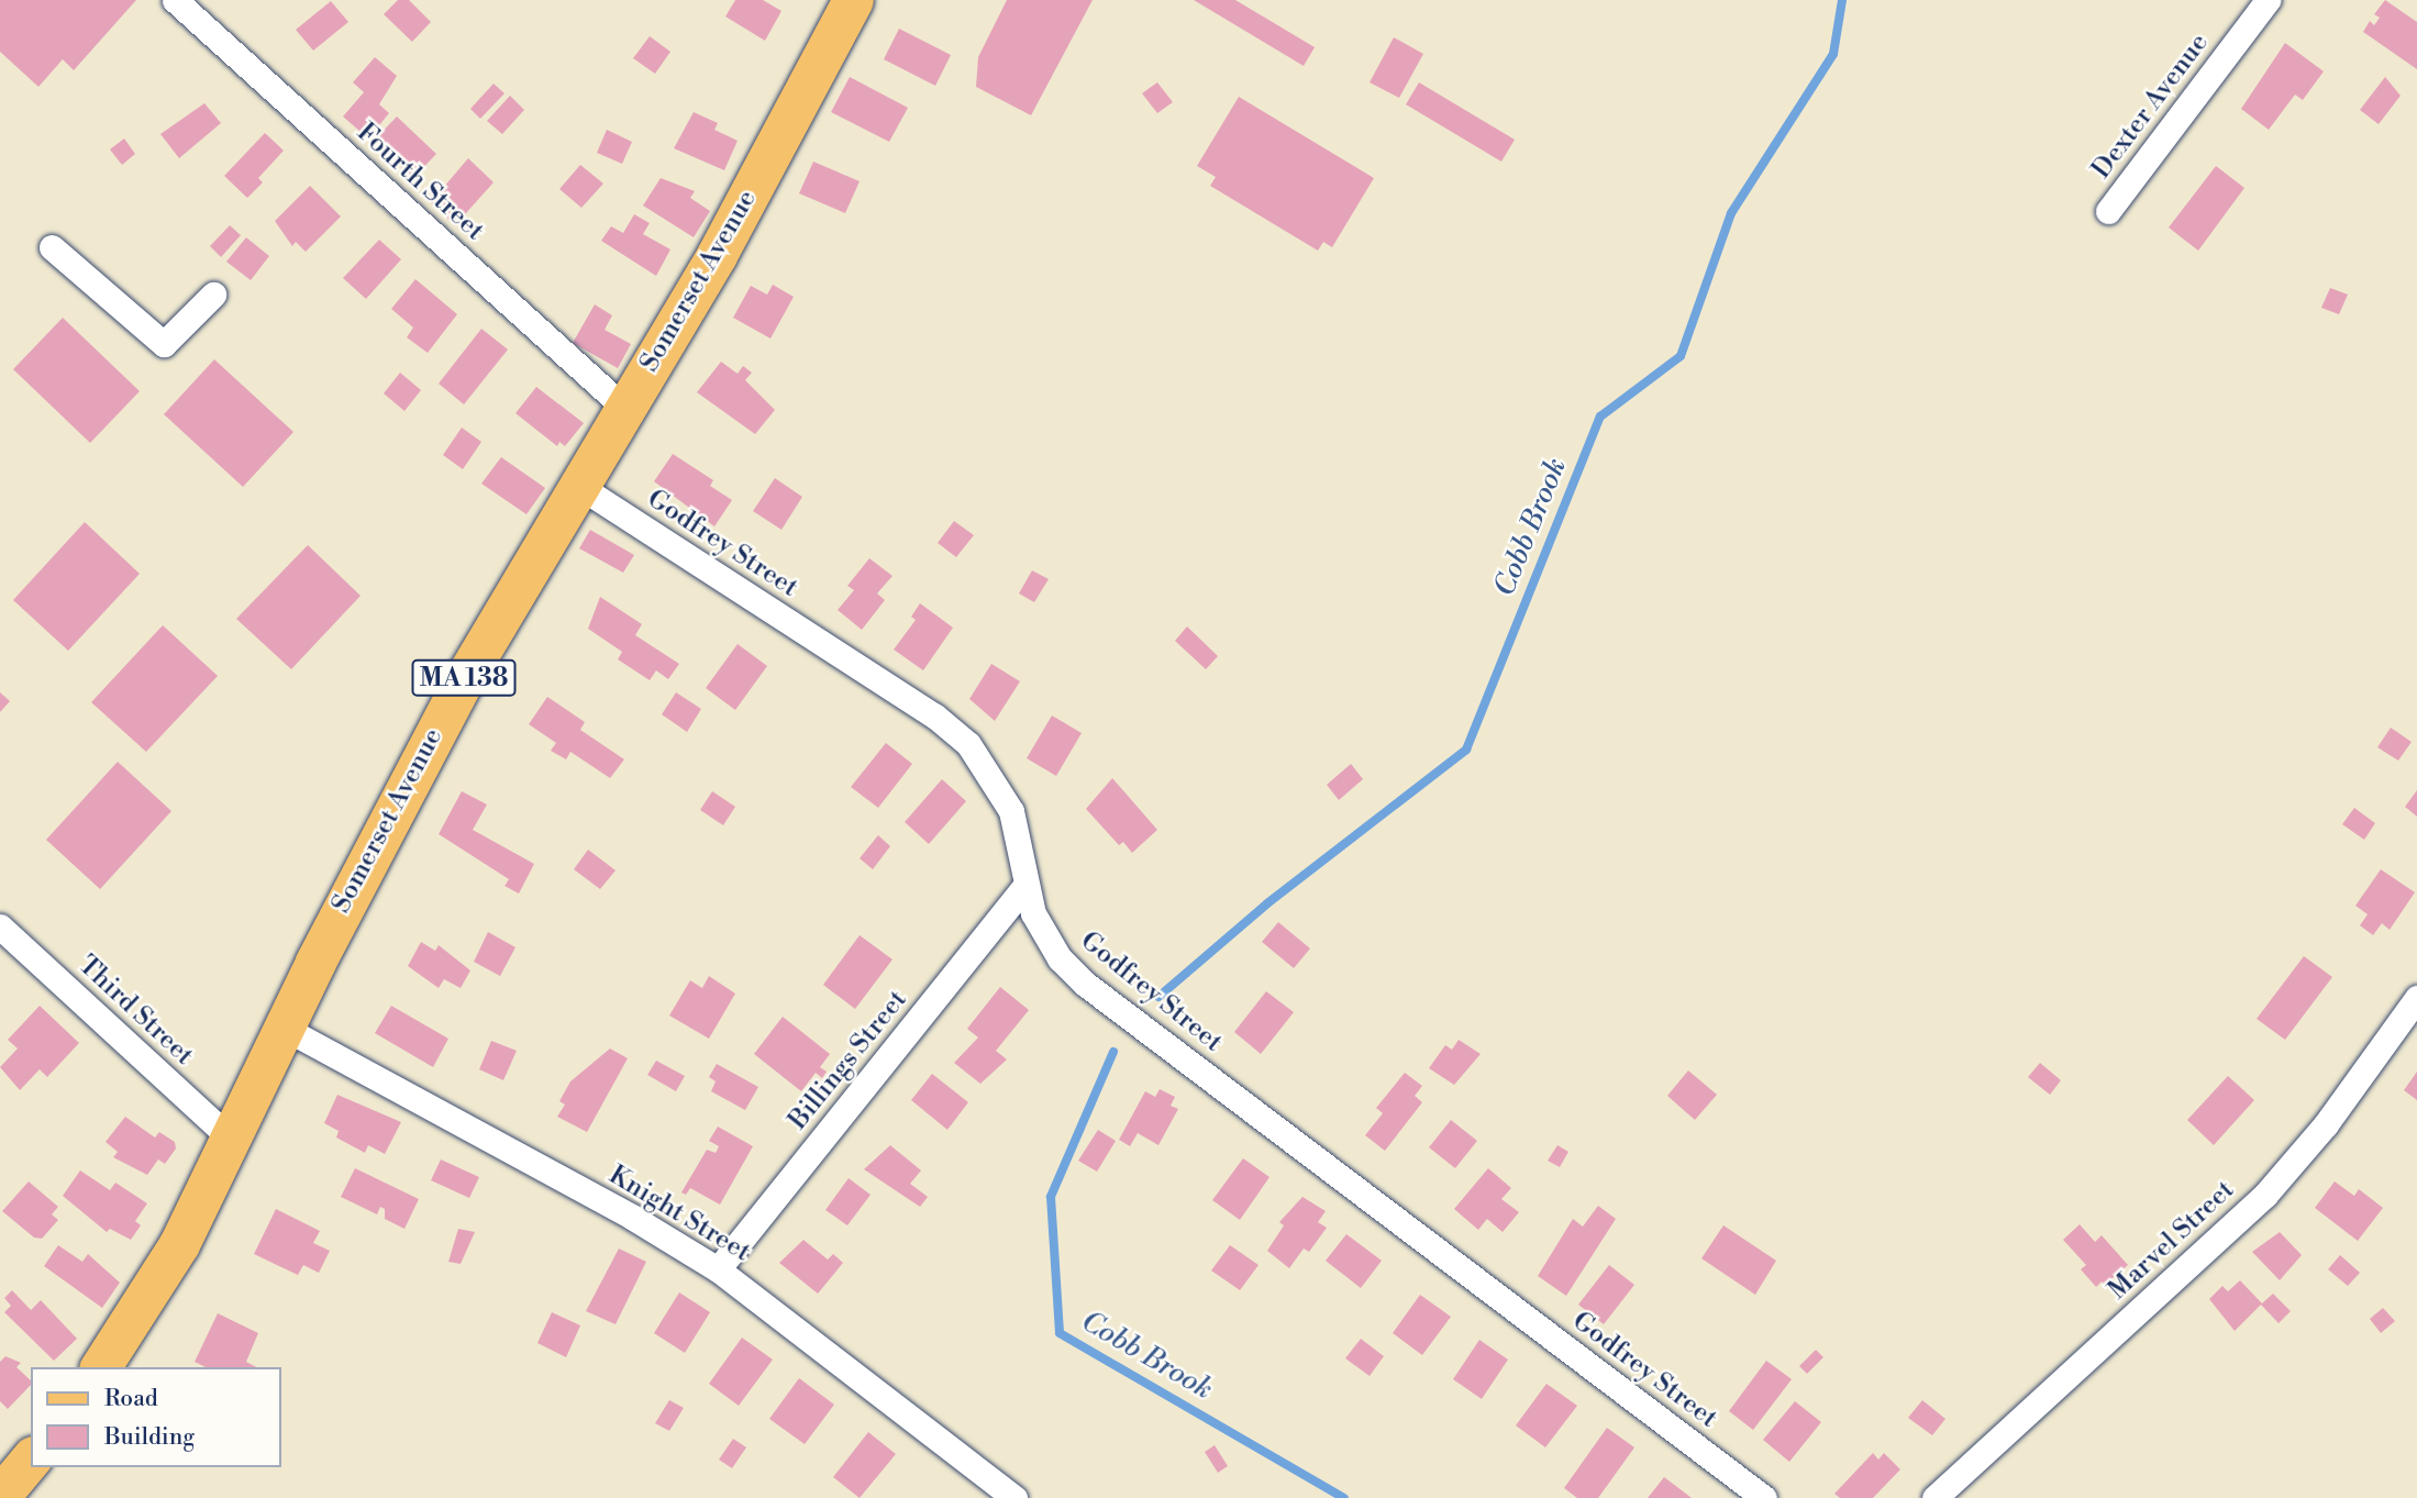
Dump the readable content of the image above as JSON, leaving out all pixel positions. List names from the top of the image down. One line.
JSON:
{"streets":{"main road":["Somerset Avenue","MA 138"],"street":["Dexter Avenue","Fourth Street","Godfrey Street","Third Street","Billings Street","Knight Street","Marvel Street"]},"crossings":[["Fourth Street","Somerset Avenue"],["Somerset Avenue","Godfrey Street"],["Somerset Avenue","Third Street"],["Somerset Avenue","Knight Street"],["Godfrey Street","Billings Street"],["Billings Street","Knight Street"]],"water":["Cobb Brook"],"legend":["Road","Building"]}
